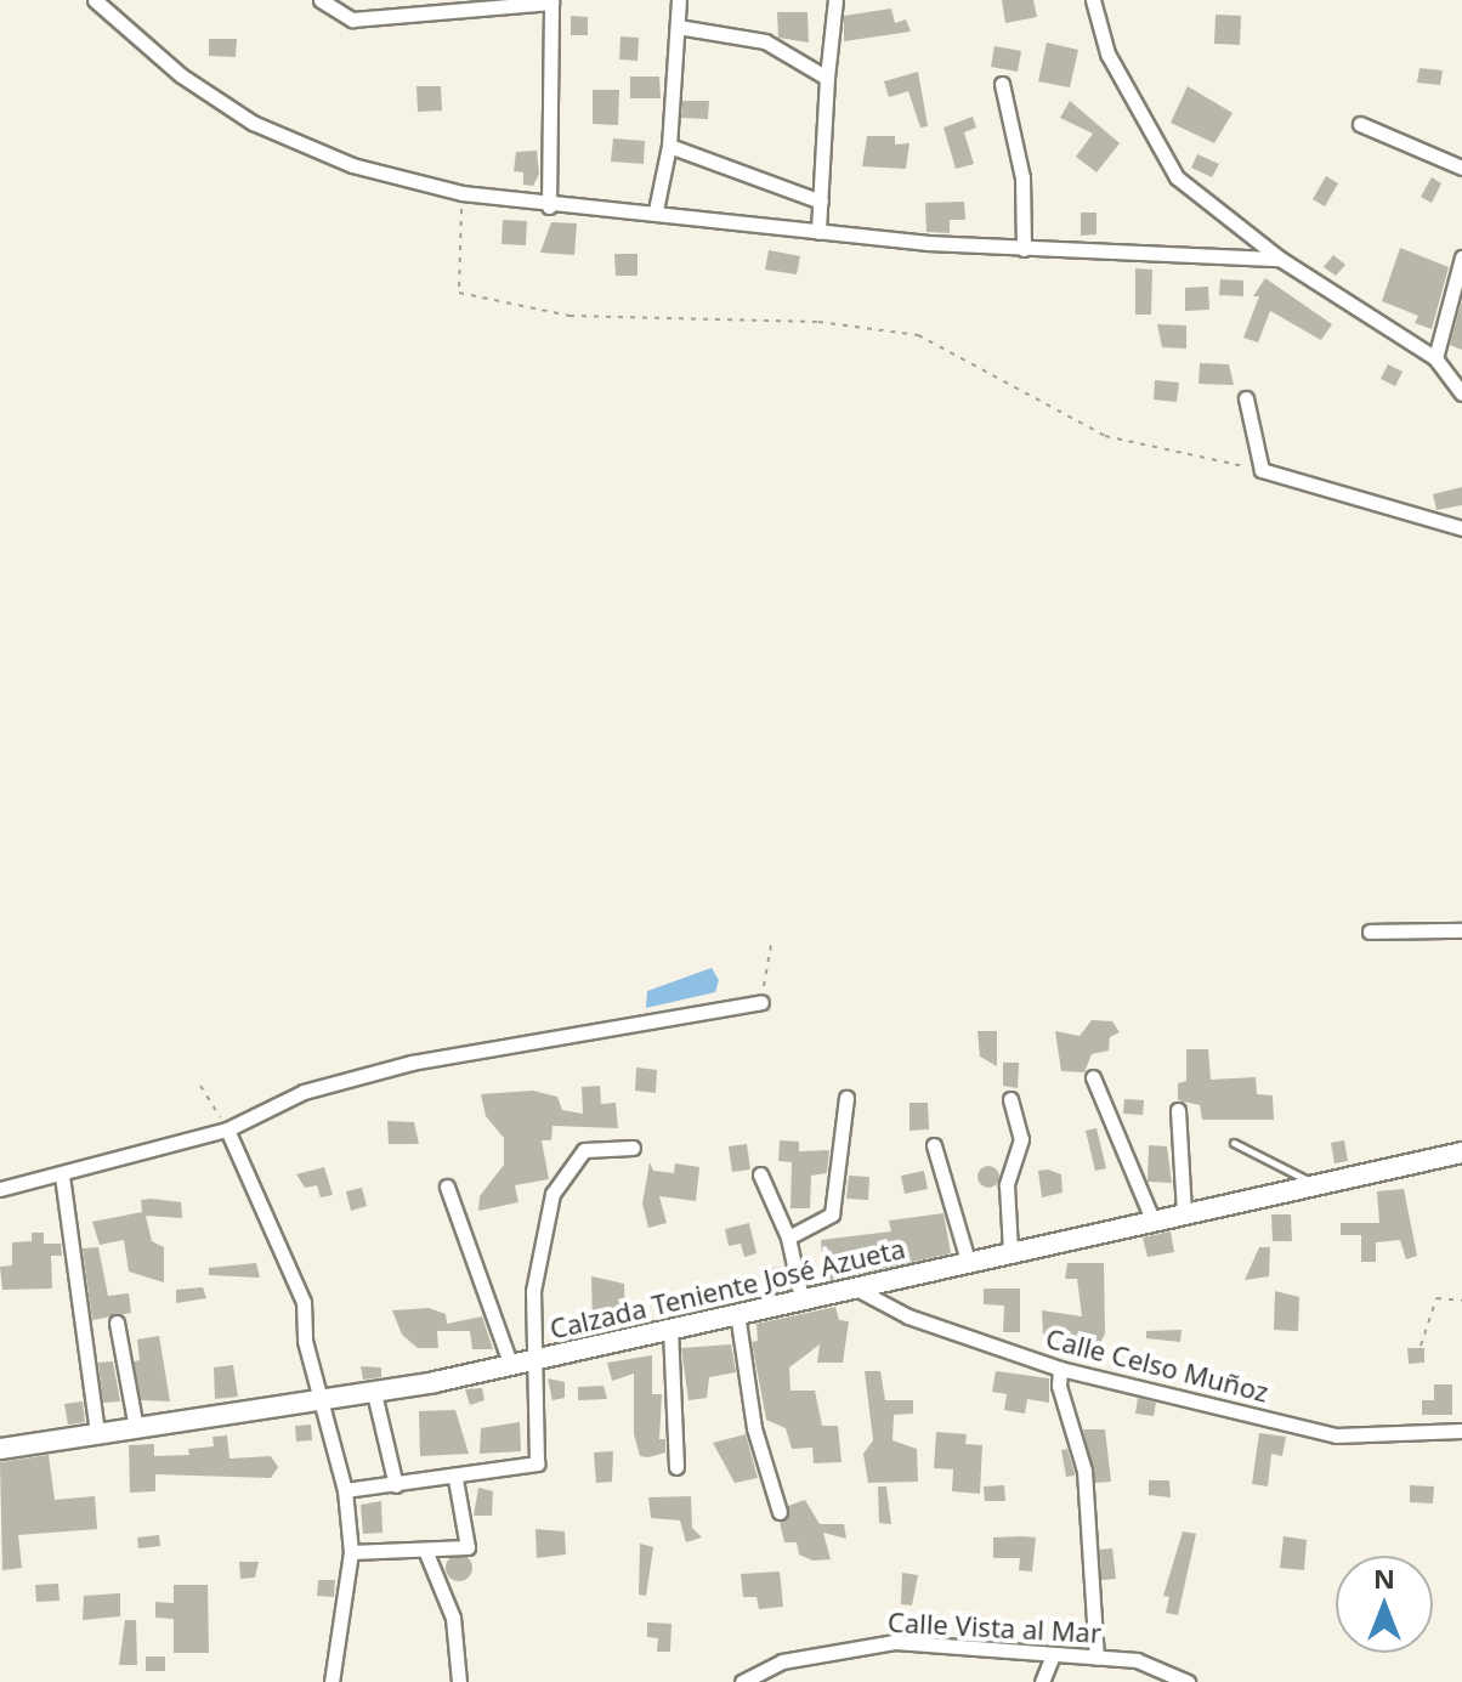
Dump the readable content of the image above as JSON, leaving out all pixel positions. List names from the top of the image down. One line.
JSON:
{"streets":{"main road":["Calzada Teniente José Azueta"],"street":["Calle Celso Muñoz","Calle Vista al Mar"]},"crossings":[["Calzada Teniente José Azueta","Calle Celso Muñoz"]],"north":"top"}
